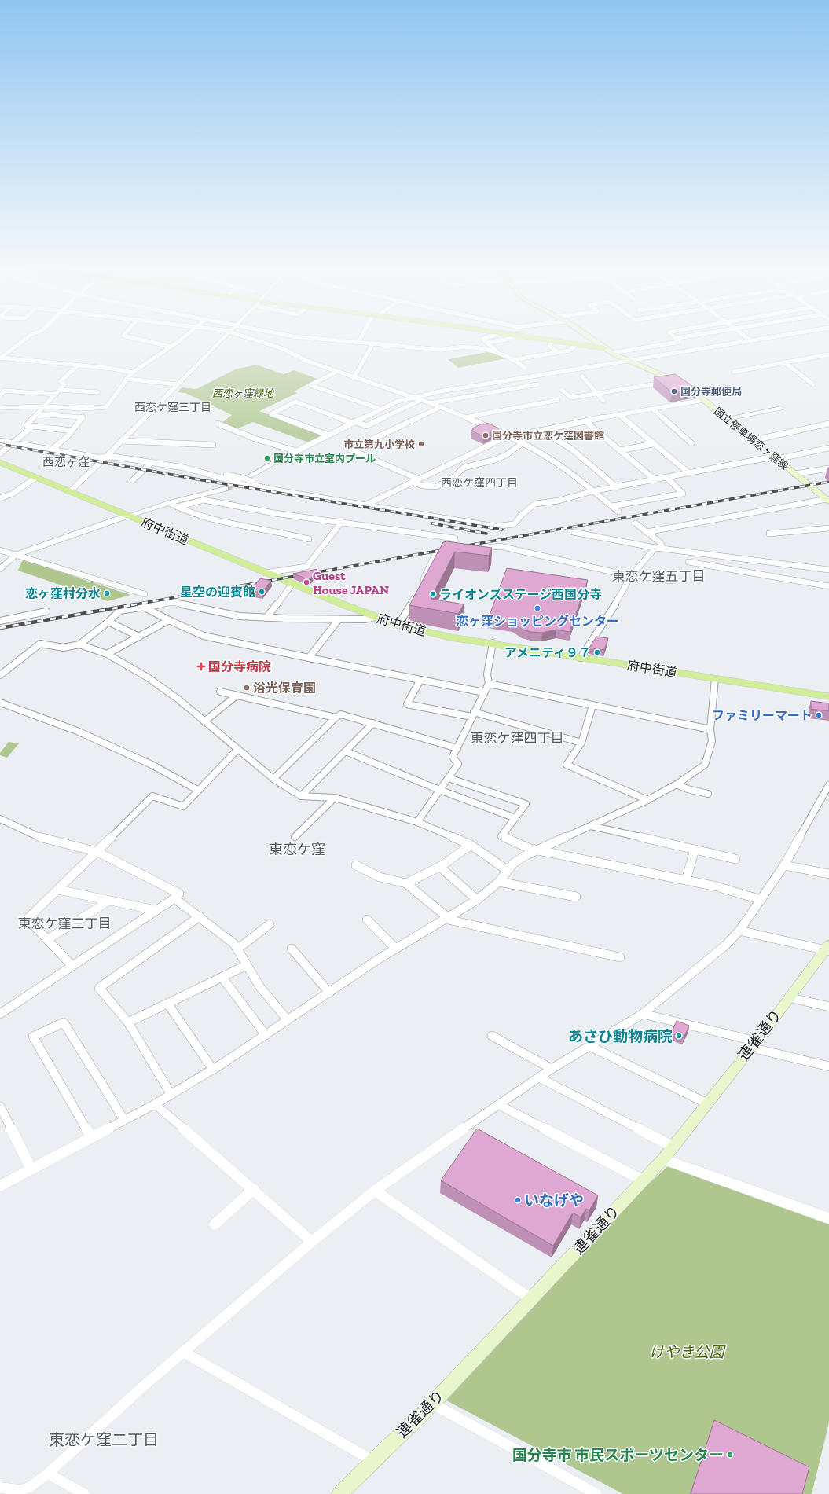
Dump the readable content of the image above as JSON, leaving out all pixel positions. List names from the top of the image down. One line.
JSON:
{"streets":{"main road":["国立停車場恋ヶ窪線","府中街道","連雀通り"]},"districts":["西恋ケ窪三丁目","西恋ヶ窪","西恋ケ窪四丁目","東恋ケ窪五丁目","東恋ケ窪四丁目","東恋ケ窪","東恋ケ窪三丁目","東恋ケ窪二丁目"],"parks":["西恋ヶ窪緑地","けやき公園"],"places":{"other":["国分寺郵便局","国分寺市立恋ケ窪図書館","市立第九小学校","国分寺市立室内プール","Guest House JAPAN","星空の迎賓館","恋ヶ窪村分水","ライオンズステージ西国分寺","恋ヶ窪ショッピングセンター","アメニティ９７","浴光保育園","ファミリーマート","あさひ動物病院","いなげや","国分寺市 市民スポーツセンター"],"health":["国分寺病院"]}}
